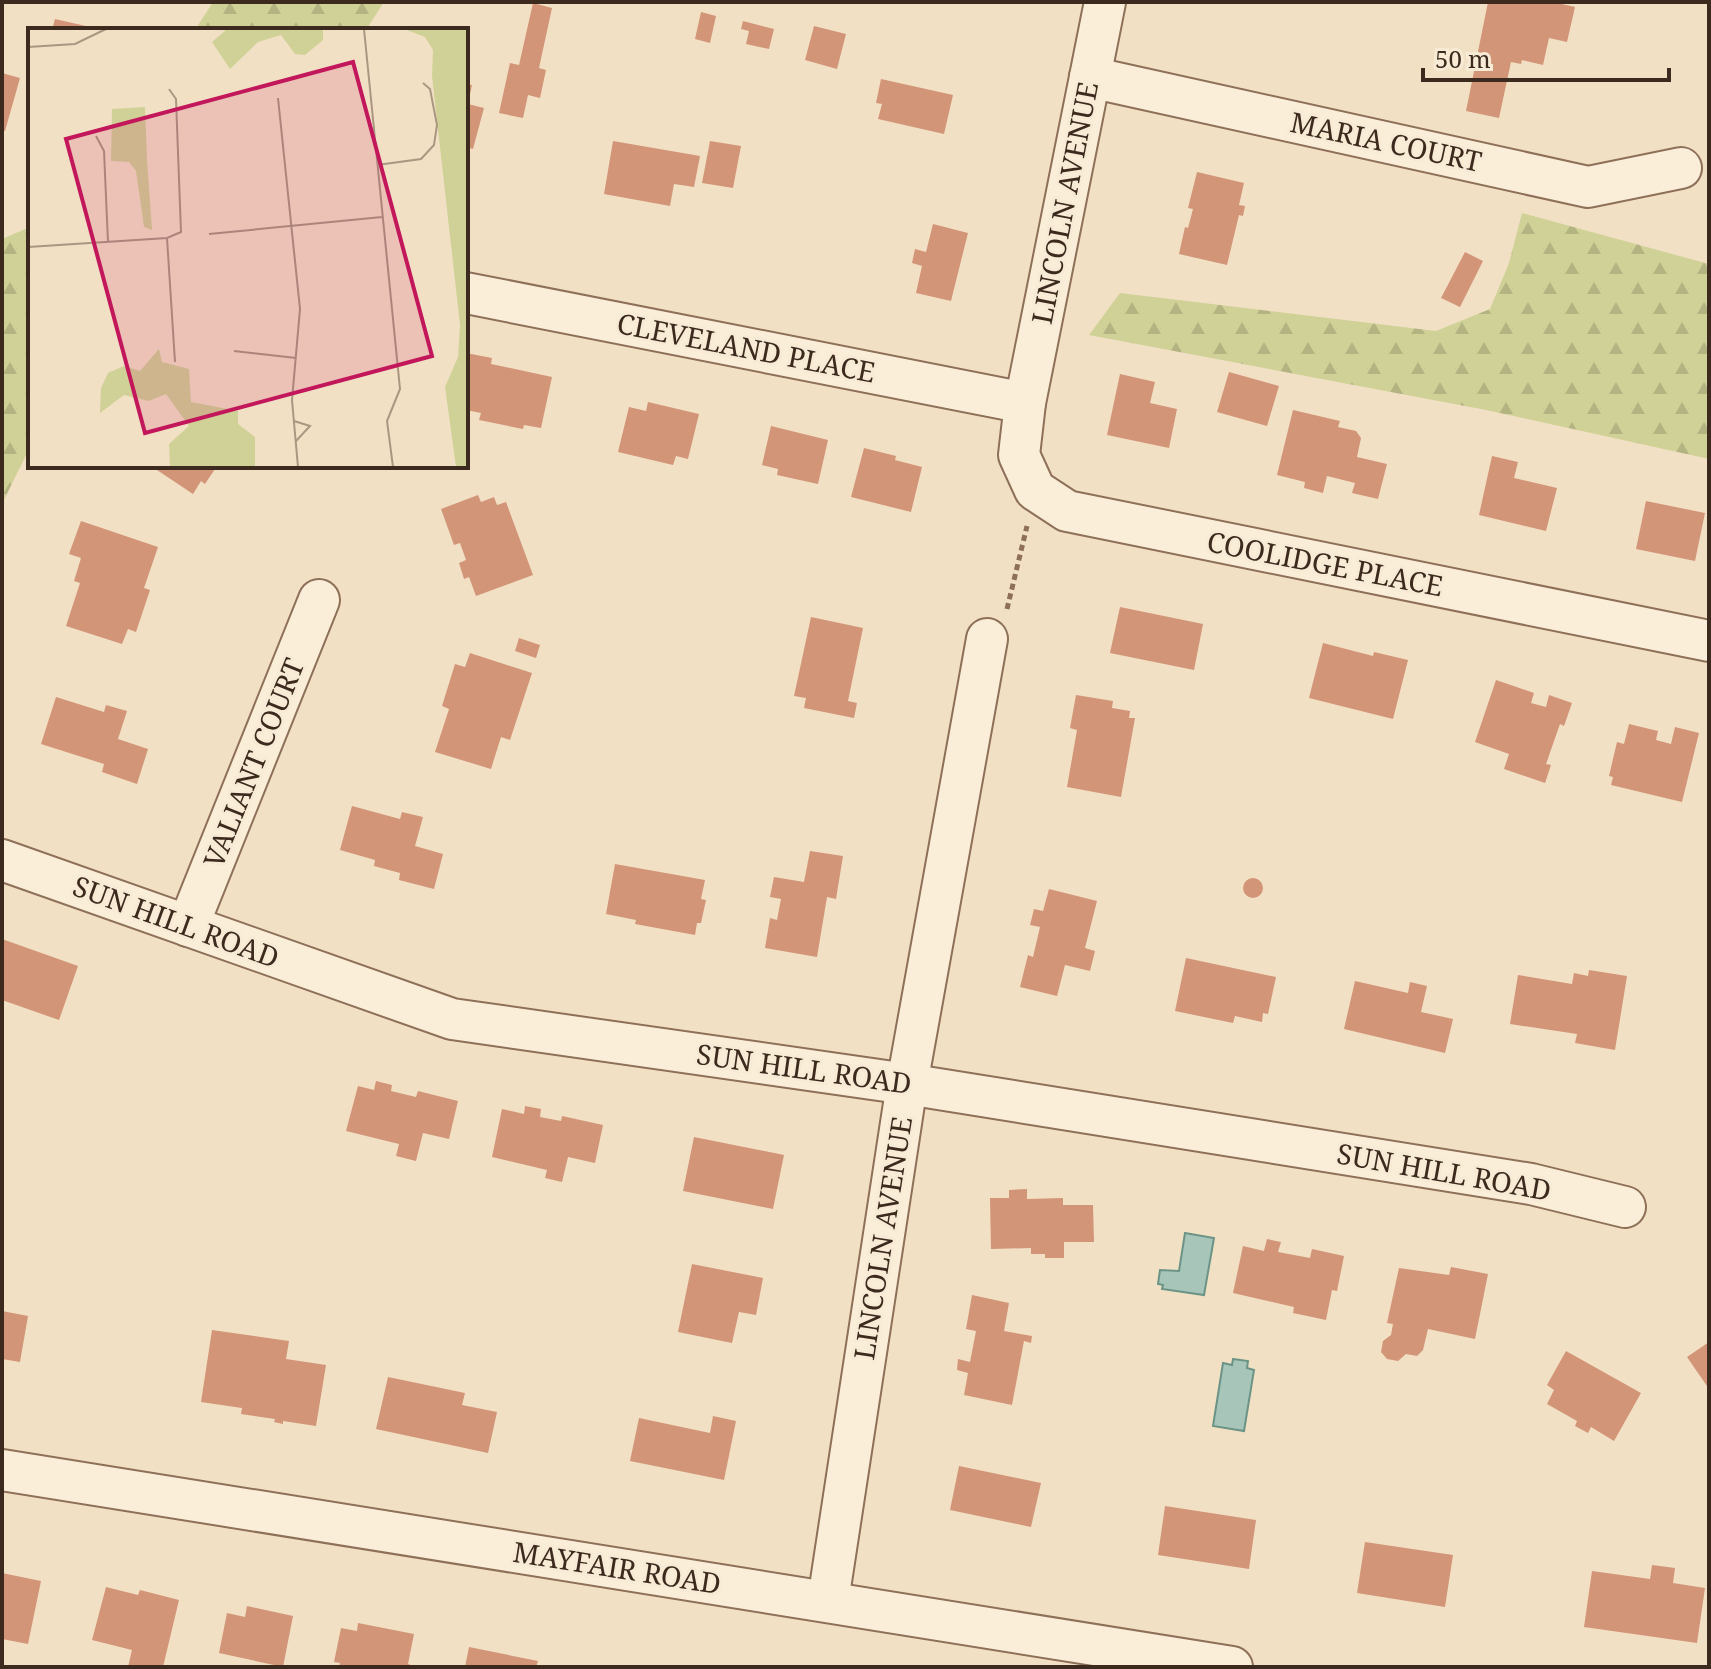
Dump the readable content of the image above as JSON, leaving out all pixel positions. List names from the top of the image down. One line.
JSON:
{"streets":{"street":["MARIA COURT","LINCOLN AVENUE","CLEVELAND PLACE","COOLIDGE PLACE","VALIANT COURT","SUN HILL ROAD","MAYFAIR ROAD"]},"crossings":[["MARIA COURT","LINCOLN AVENUE"],["LINCOLN AVENUE","CLEVELAND PLACE"],["LINCOLN AVENUE","SUN HILL ROAD"],["LINCOLN AVENUE","MAYFAIR ROAD"],["VALIANT COURT","SUN HILL ROAD"]],"scale_bar":"50 m"}
